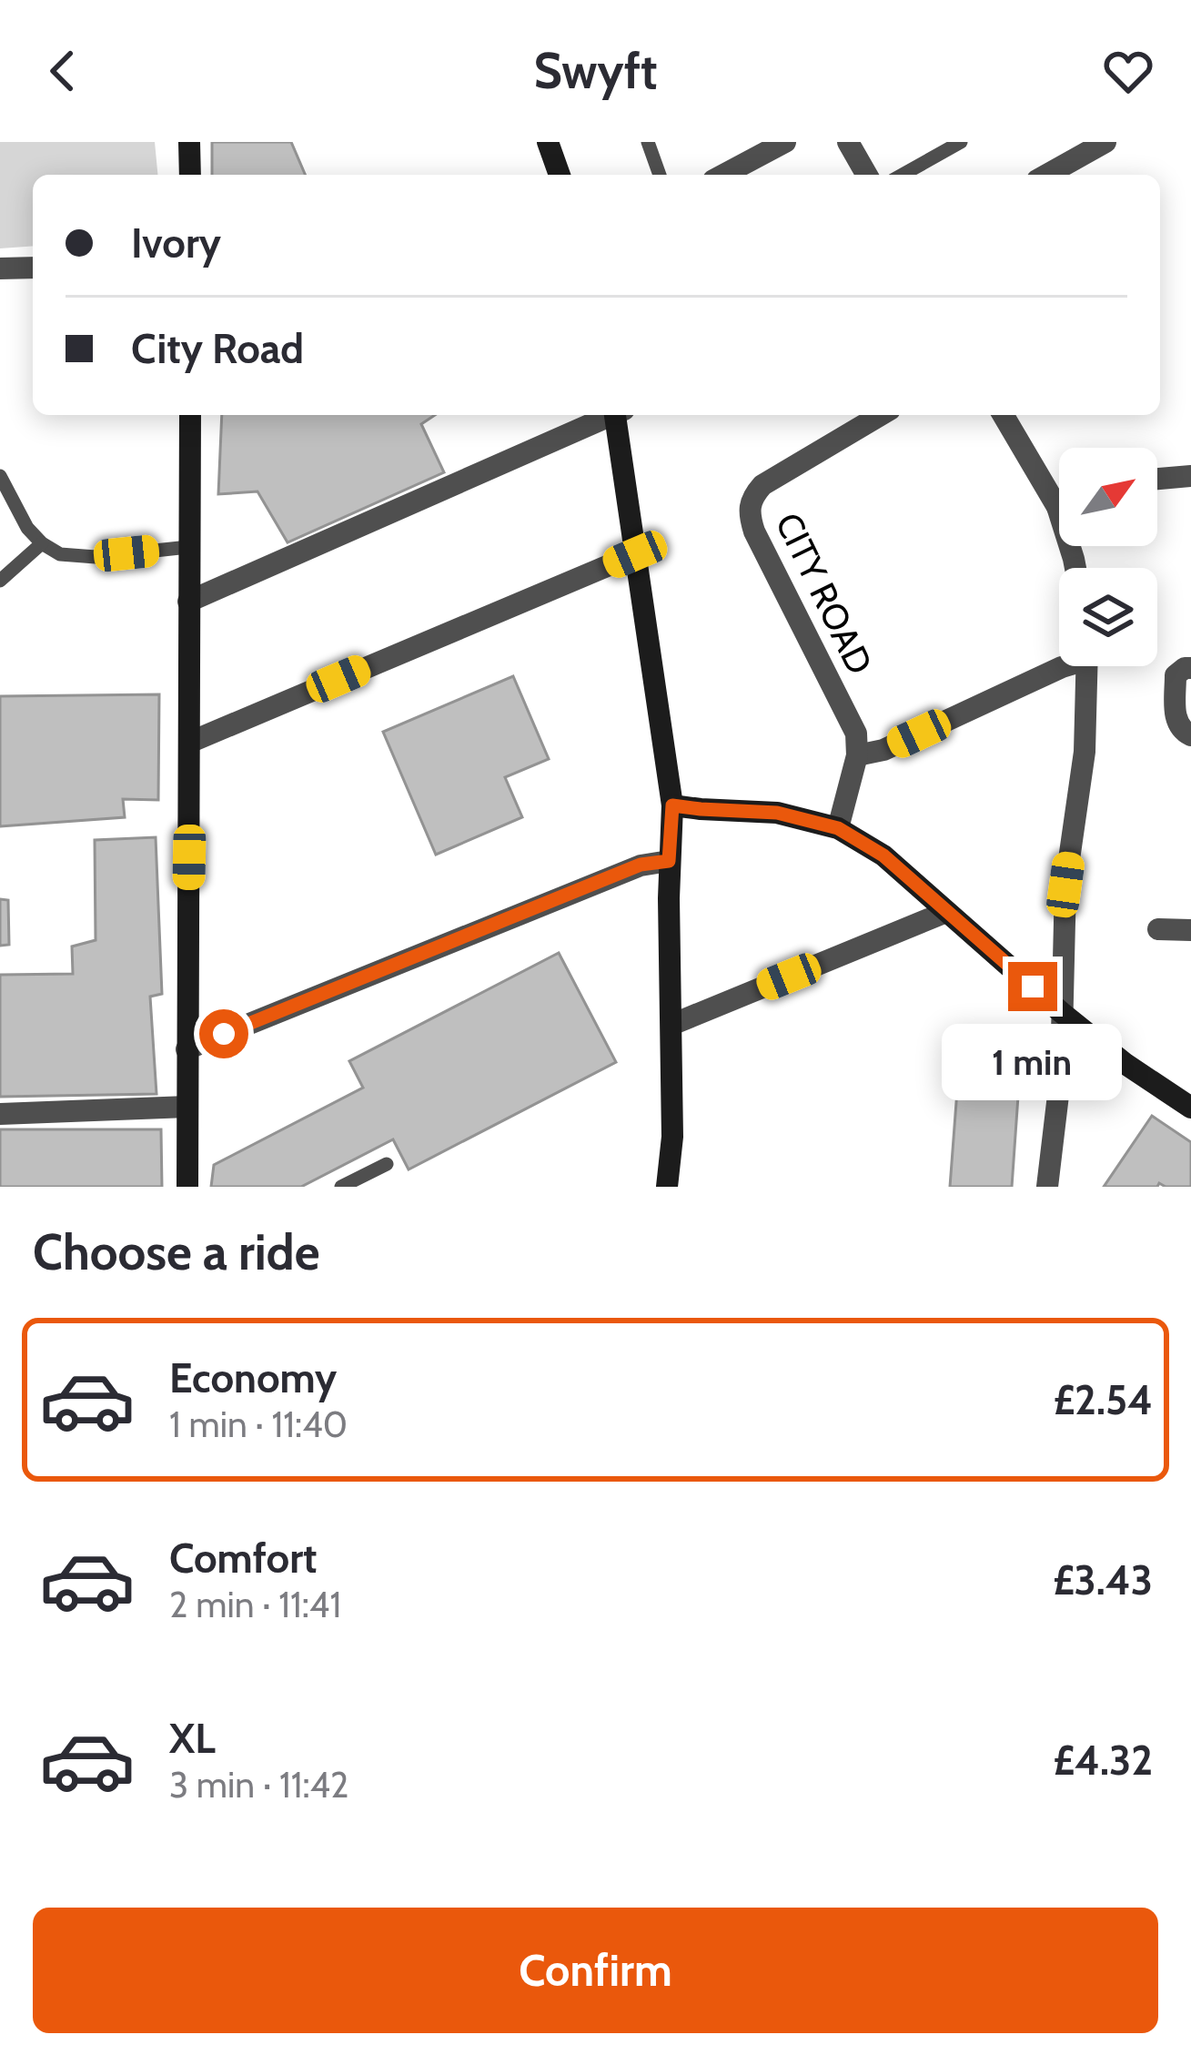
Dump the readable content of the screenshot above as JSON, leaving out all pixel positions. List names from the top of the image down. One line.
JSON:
{"streets":{"street":["CITY ROAD"]},"north":"top right","page":{"header":"Swyft","banner":["Ivory","City Road"],"bubble":"1 min","heading":"Choose a ride","list":[{"name":"Economy","note":"1 min · 11:40","value":"£2.54"},{"name":"Comfort","note":"2 min · 11:41","value":"£3.43"},{"name":"XL","note":"3 min · 11:42","value":"£4.32"}],"buttons":"Confirm"}}
